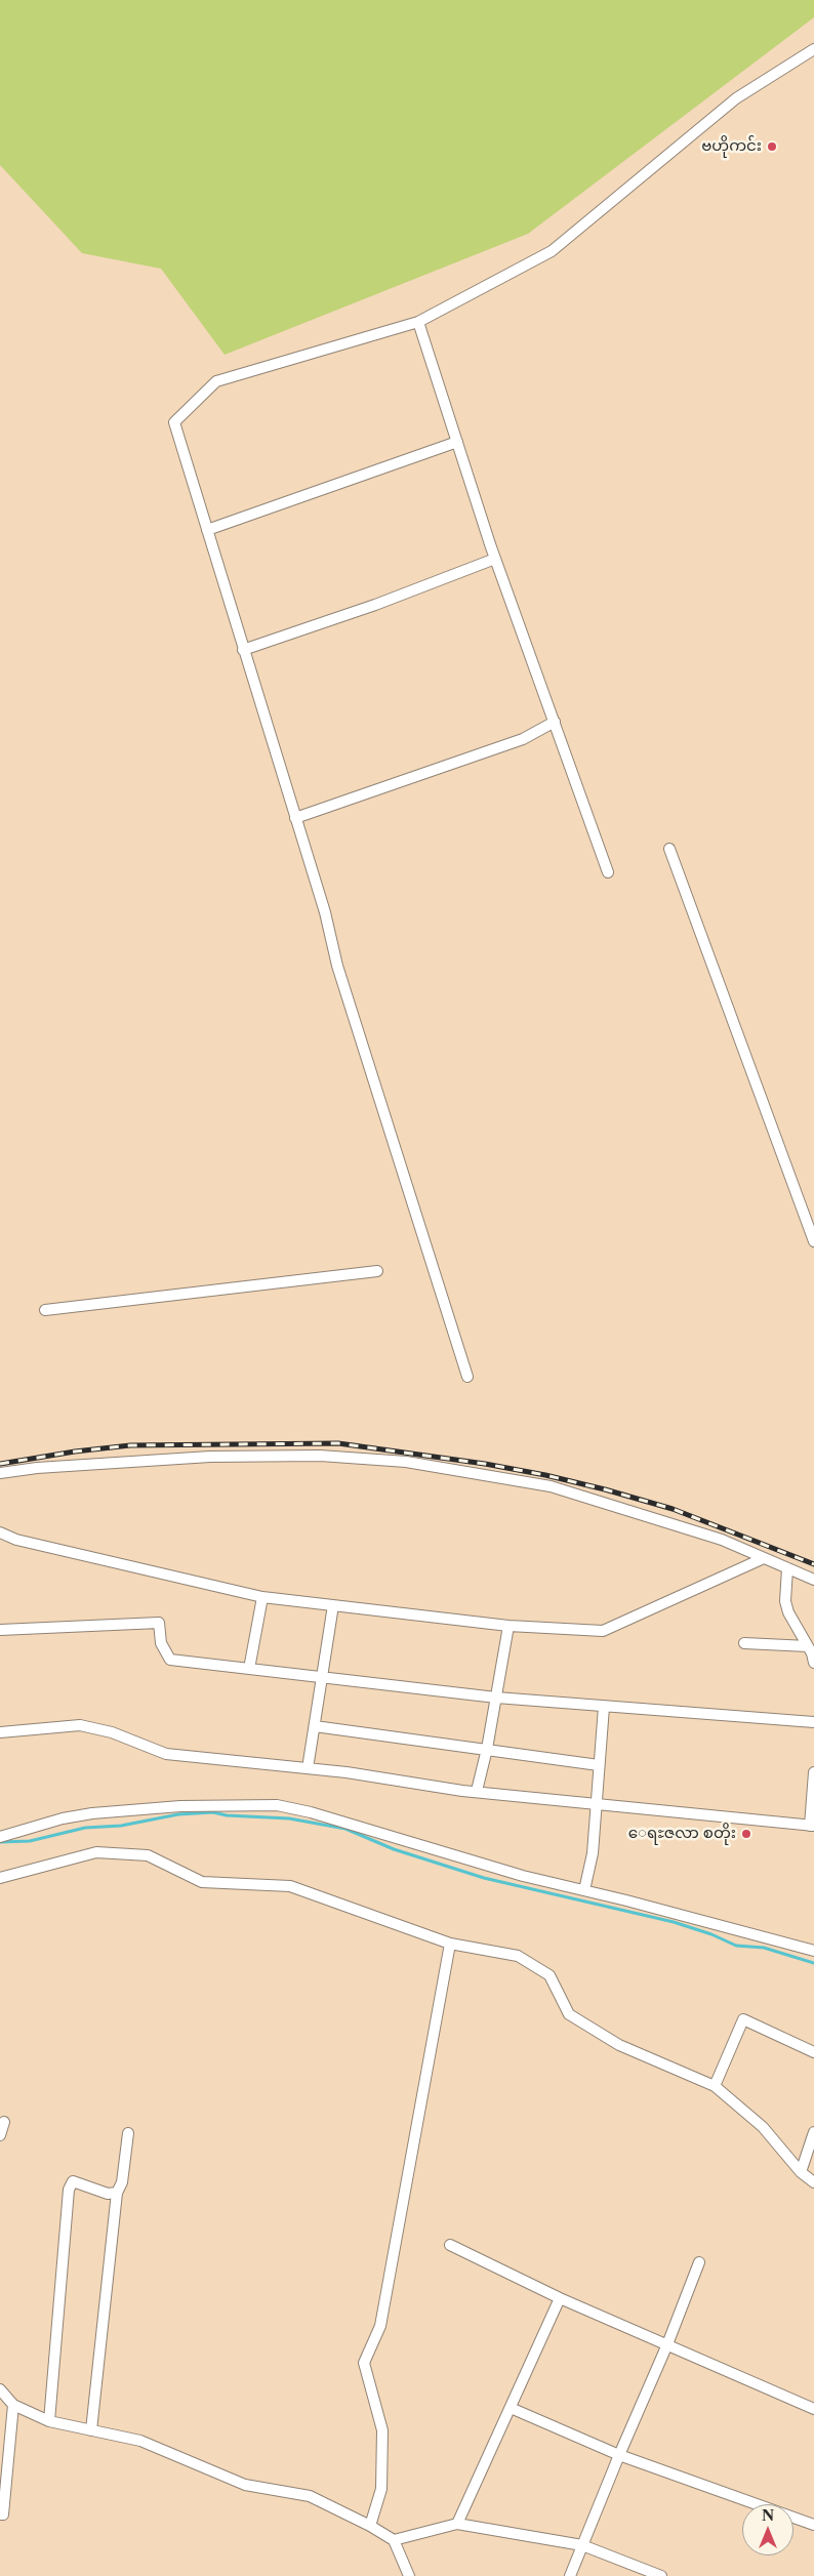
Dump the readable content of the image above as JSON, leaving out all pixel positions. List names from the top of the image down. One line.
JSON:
{"places":["ဗဟိုကင်း","ေရႊဇလာ စတိုး"],"north":"top"}
